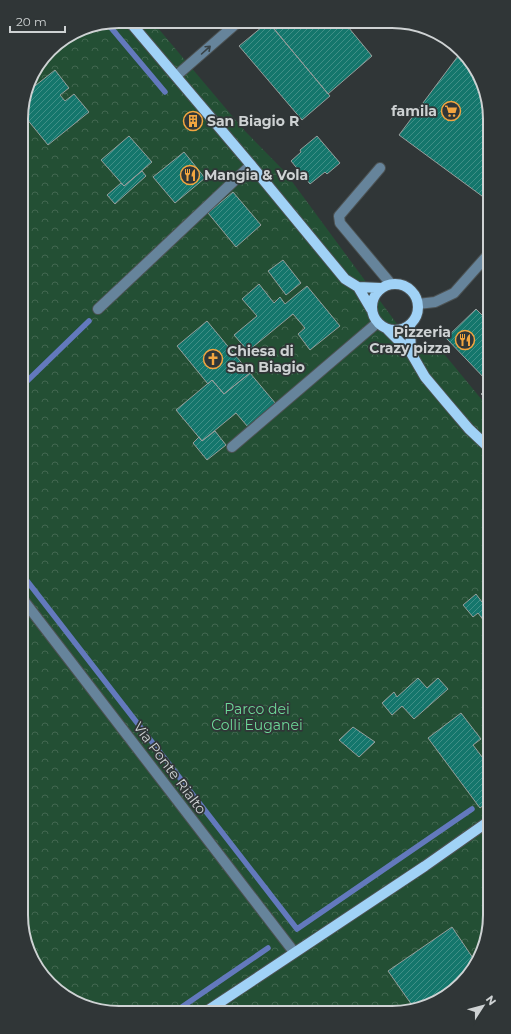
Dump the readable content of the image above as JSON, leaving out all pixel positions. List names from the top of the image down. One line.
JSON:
{"streets":{"street":["Via Ponte Rialto"]},"parks":["Parco dei Colli Euganei"],"places":{"supermarket":["famila"],"building":["San Biagio R"],"restaurant":["Mangia & Vola","Pizzeria Crazy pizza"],"church":["Chiesa di San Biagio"]},"scale_bar":"20 m","north":"top right"}
